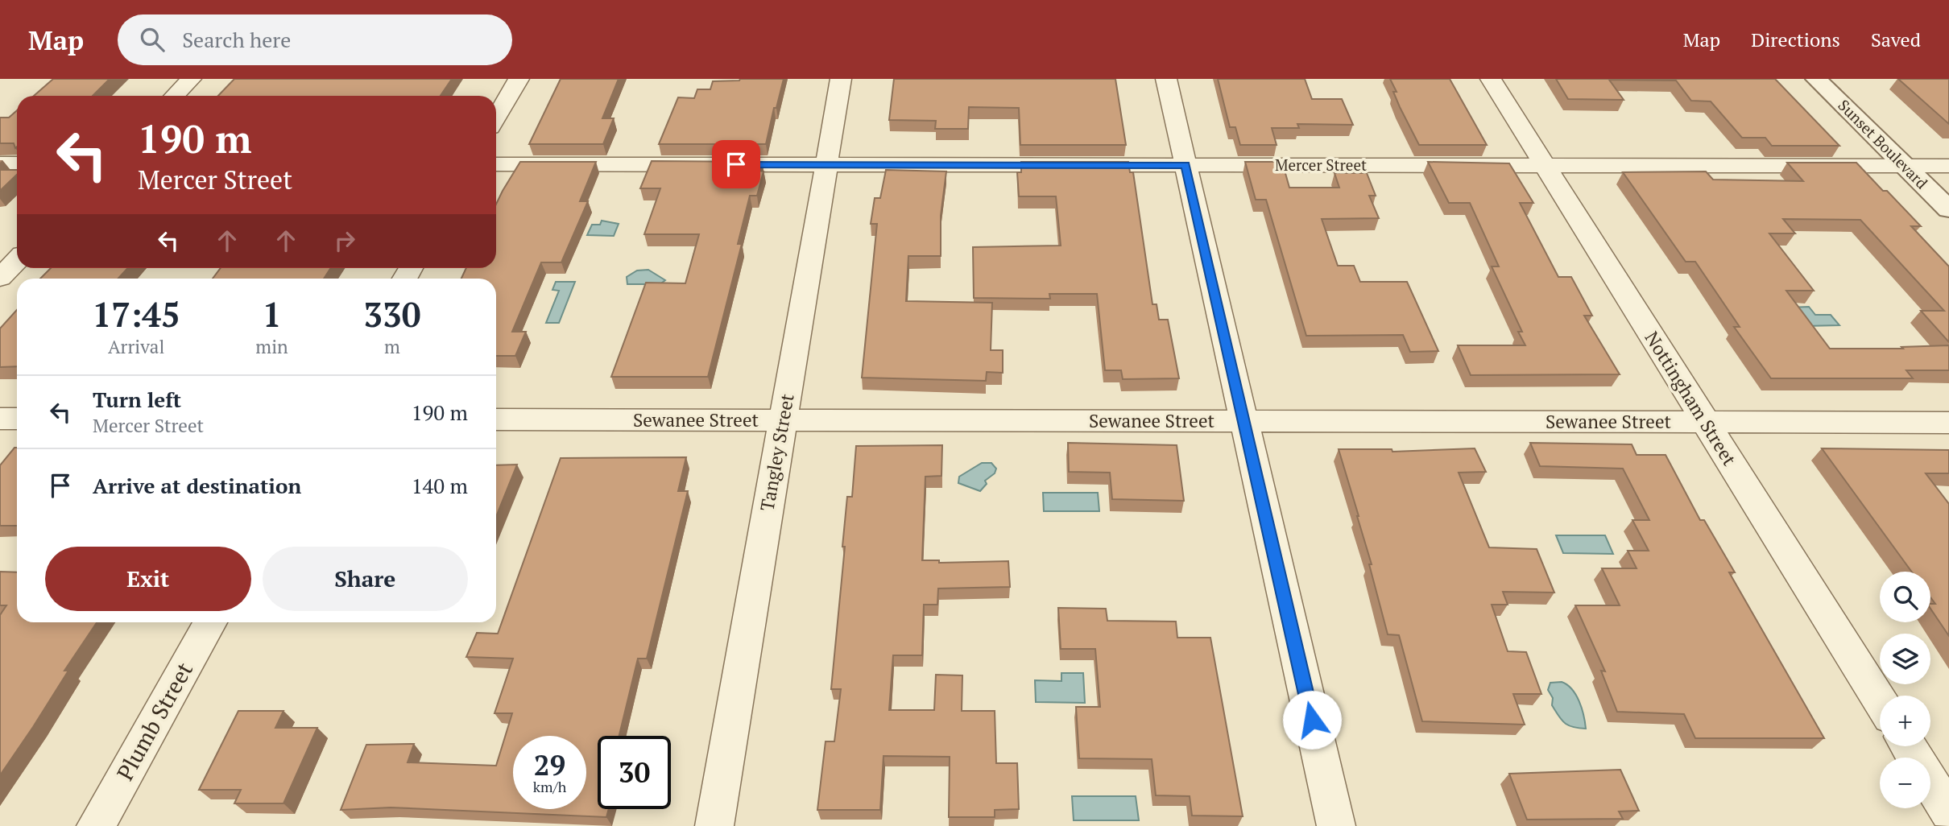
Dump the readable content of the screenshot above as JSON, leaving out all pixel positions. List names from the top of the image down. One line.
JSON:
{"streets":{"street":["Sunset Boulevard","Mercer Street","Nottingham Street","Sewanee Street","Tangley Street","Plumb Street"]},"crossings":[["Sunset Boulevard","Mercer Street"],["Mercer Street","Nottingham Street"],["Mercer Street","Tangley Street"],["Nottingham Street","Sewanee Street"],["Sewanee Street","Tangley Street"]],"page":{"header":"Map","search":"Search here","nav":["Map","Directions","Saved"],"turn":["190 m","Mercer Street"],"eta":["17:45","Arrival","1","min","330","m"],"list":[{"name":"Turn left","note":"Mercer Street","value":"190 m"},{"name":"Arrive at destination","value":"140 m"}],"buttons":["Exit","Share"],"map_buttons":["+","−"],"speed":"29 km/h","limit":"30"}}
